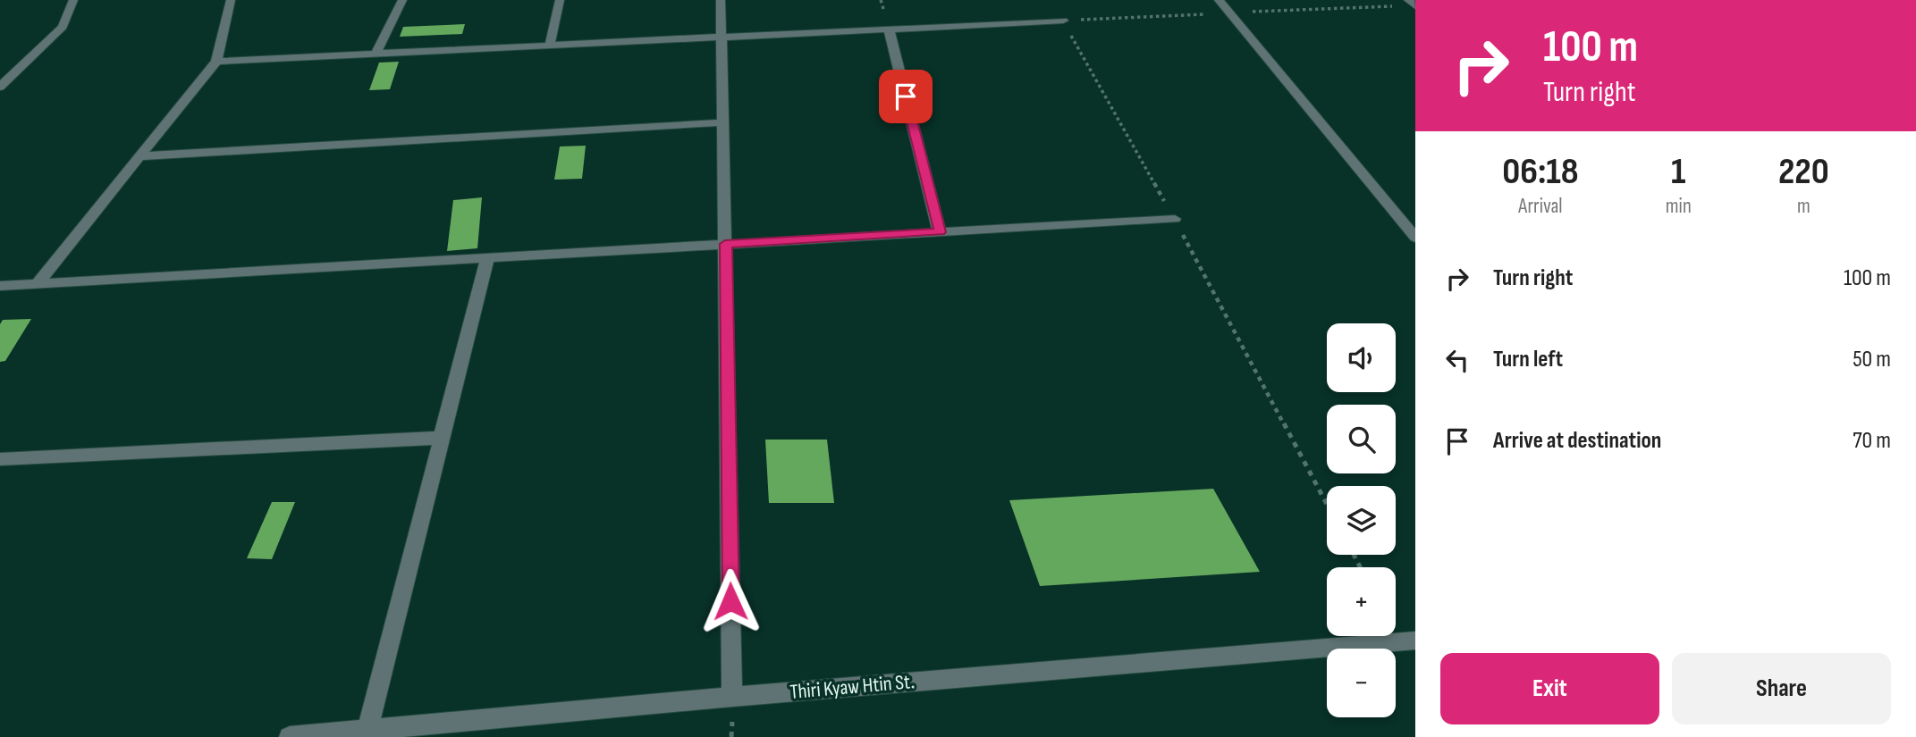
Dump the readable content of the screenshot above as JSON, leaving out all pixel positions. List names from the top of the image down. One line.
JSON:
{"streets":{"street":["Thiri Kyaw Htin St."]},"page":{"turn":["100 m","Turn right"],"eta":["06:18","Arrival","1","min","220","m"],"list":[{"name":"Turn right","value":"100 m"},{"name":"Turn left","value":"50 m"},{"name":"Arrive at destination","value":"70 m"}],"map_buttons":["+","−"],"buttons":["Exit","Share"]}}
